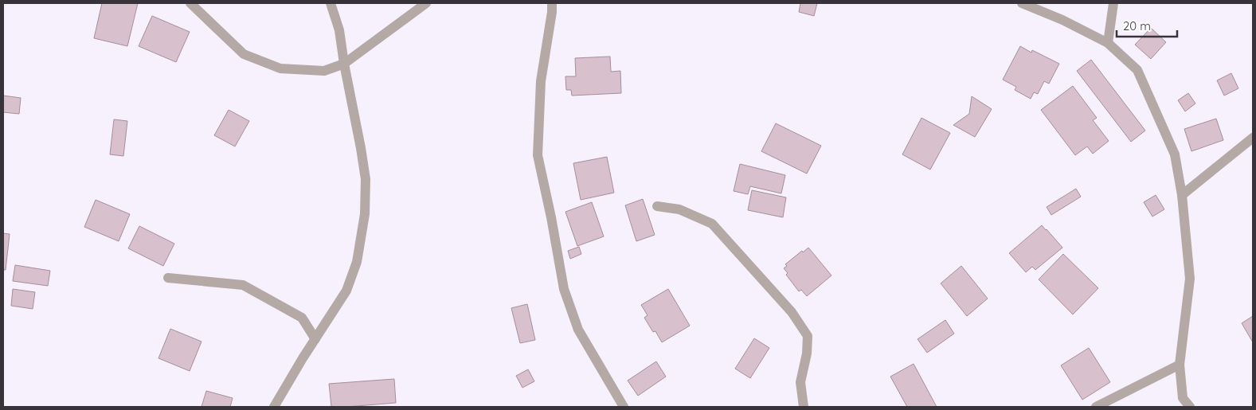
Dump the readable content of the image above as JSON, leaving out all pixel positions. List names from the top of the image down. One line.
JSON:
{"scale_bar":"20 m"}
